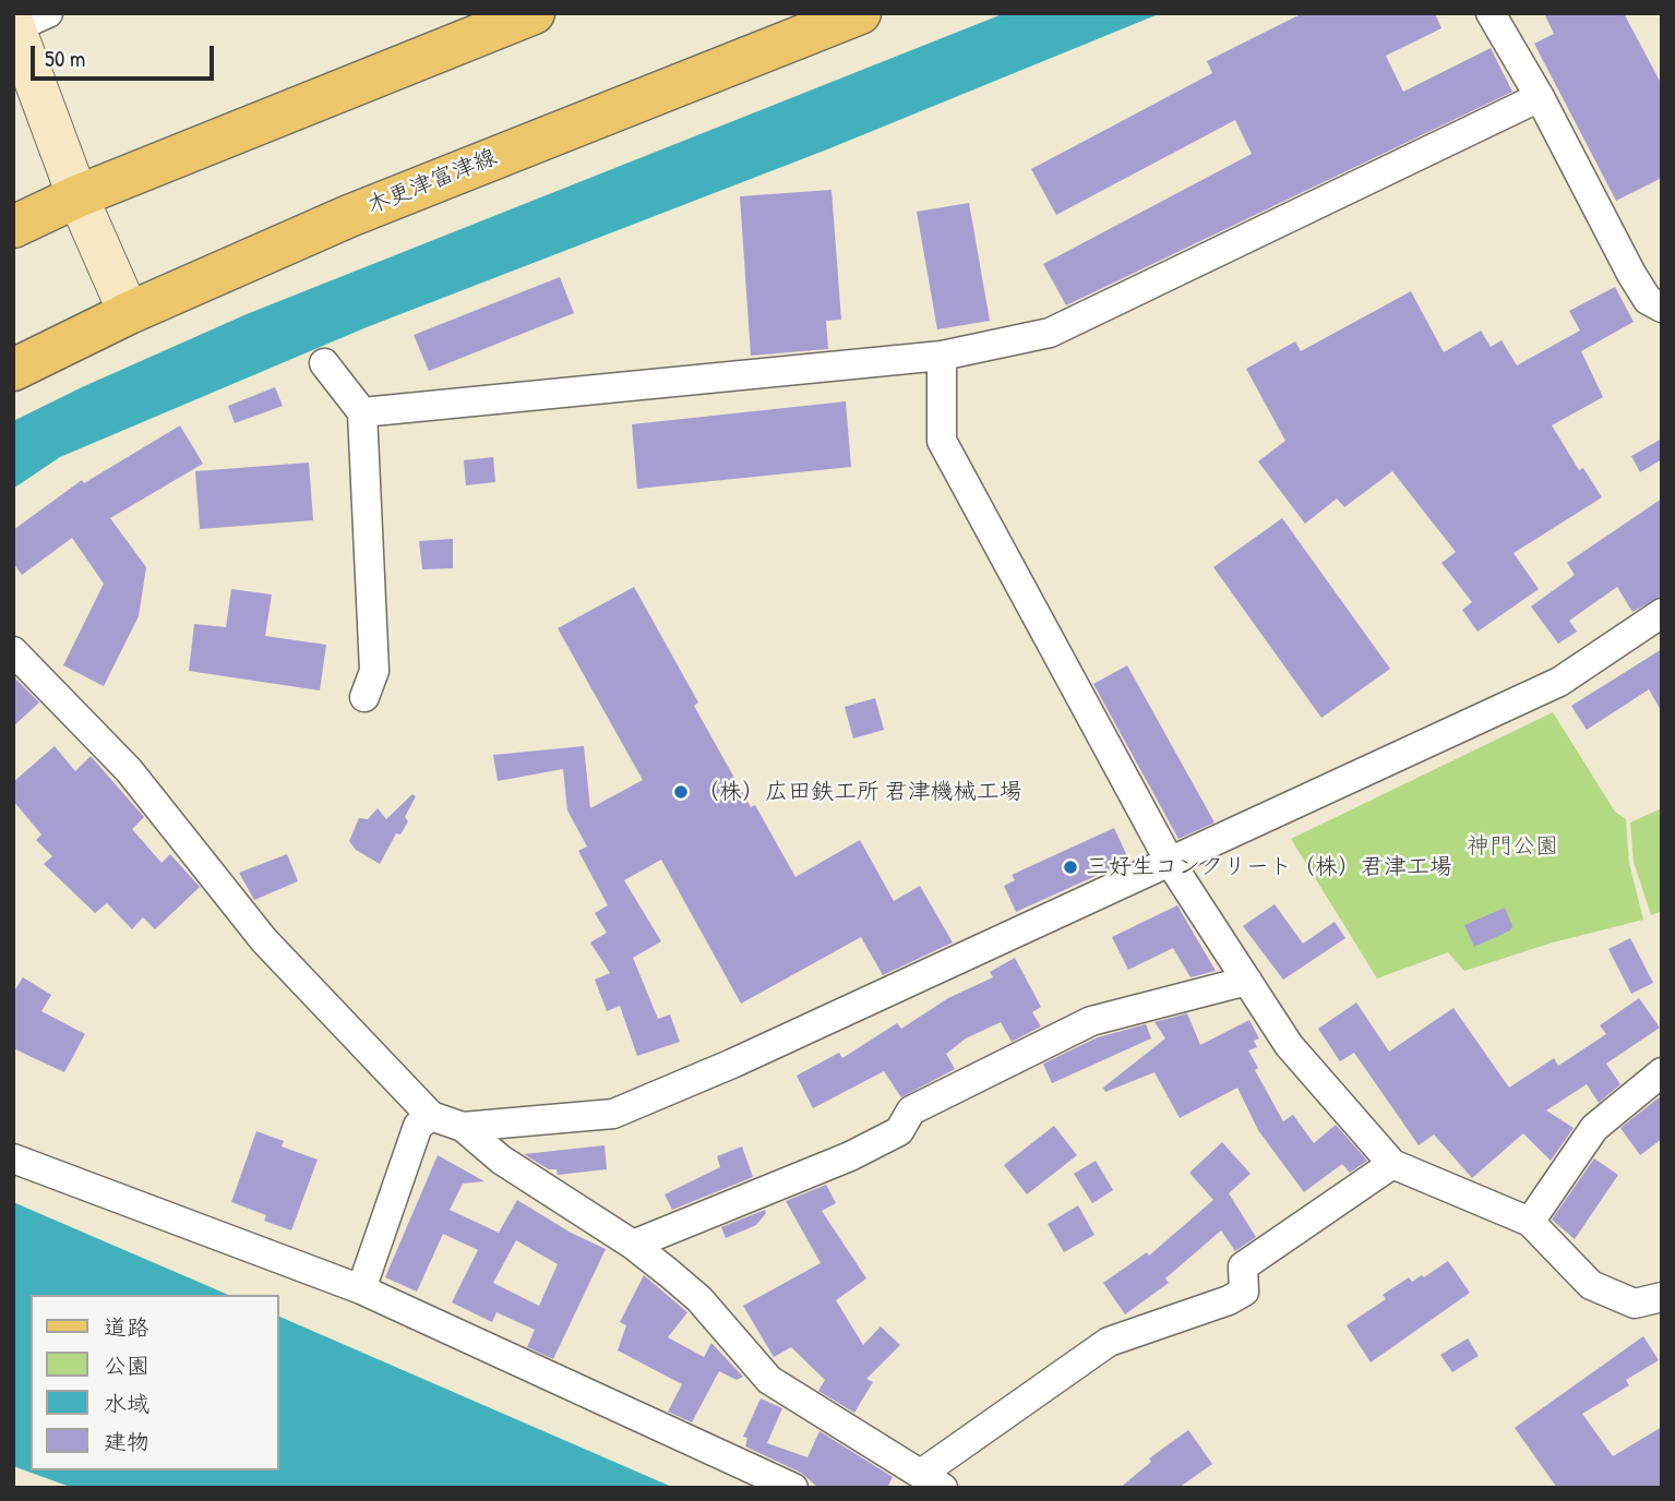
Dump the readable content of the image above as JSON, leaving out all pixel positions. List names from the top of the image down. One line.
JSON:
{"streets":{"main road":["木更津富津線"]},"parks":["神門公園"],"places":["（株）広田鉄工所 君津機械工場","三好生コンクリート（株）君津工場"],"legend":["道路","公園","水域","建物"],"scale_bar":"50 m"}
